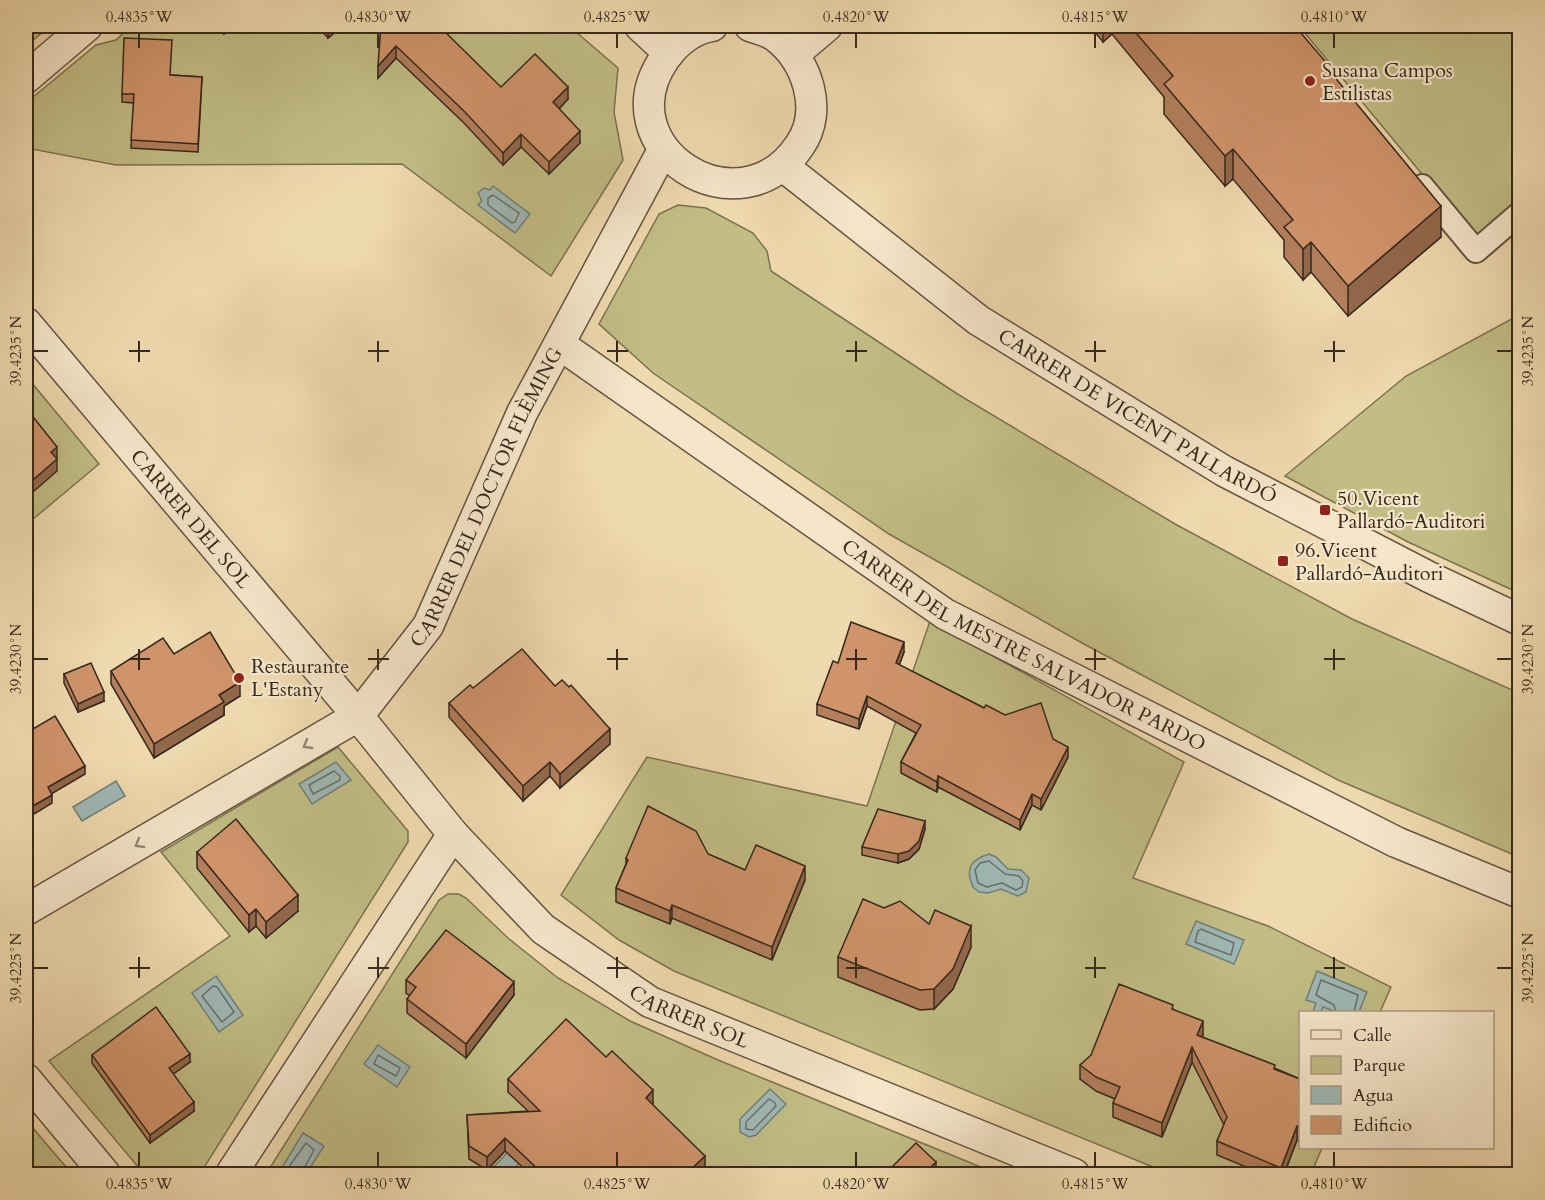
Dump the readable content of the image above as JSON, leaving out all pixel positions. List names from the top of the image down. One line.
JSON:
{"streets":{"street":["CARRER DE VICENT PALLARDÓ","CARRER DEL DOCTOR FLÈMING","CARRER DEL SOL","CARRER DEL MESTRE SALVADOR PARDO","CARRER SOL"]},"crossings":[["CARRER DEL DOCTOR FLÈMING","CARRER DEL SOL"],["CARRER DEL DOCTOR FLÈMING","CARRER DEL MESTRE SALVADOR PARDO"],["CARRER DEL DOCTOR FLÈMING","CARRER SOL"],["CARRER DEL SOL","CARRER SOL"]],"one_way":["CARRER DEL DOCTOR FLÈMING"],"places":{"other":["Susana Campos Estilistas","Restaurante L'Estany"],"transit":["50.Vicent Pallardó-Auditori","96.Vicent Pallardó-Auditori"]},"legend":["Calle","Parque","Agua","Edificio"],"coordinates":["0.4835°W","0.4830°W","0.4825°W","0.4820°W","0.4815°W","0.4810°W","39.4235°N","39.4230°N","39.4225°N"]}
